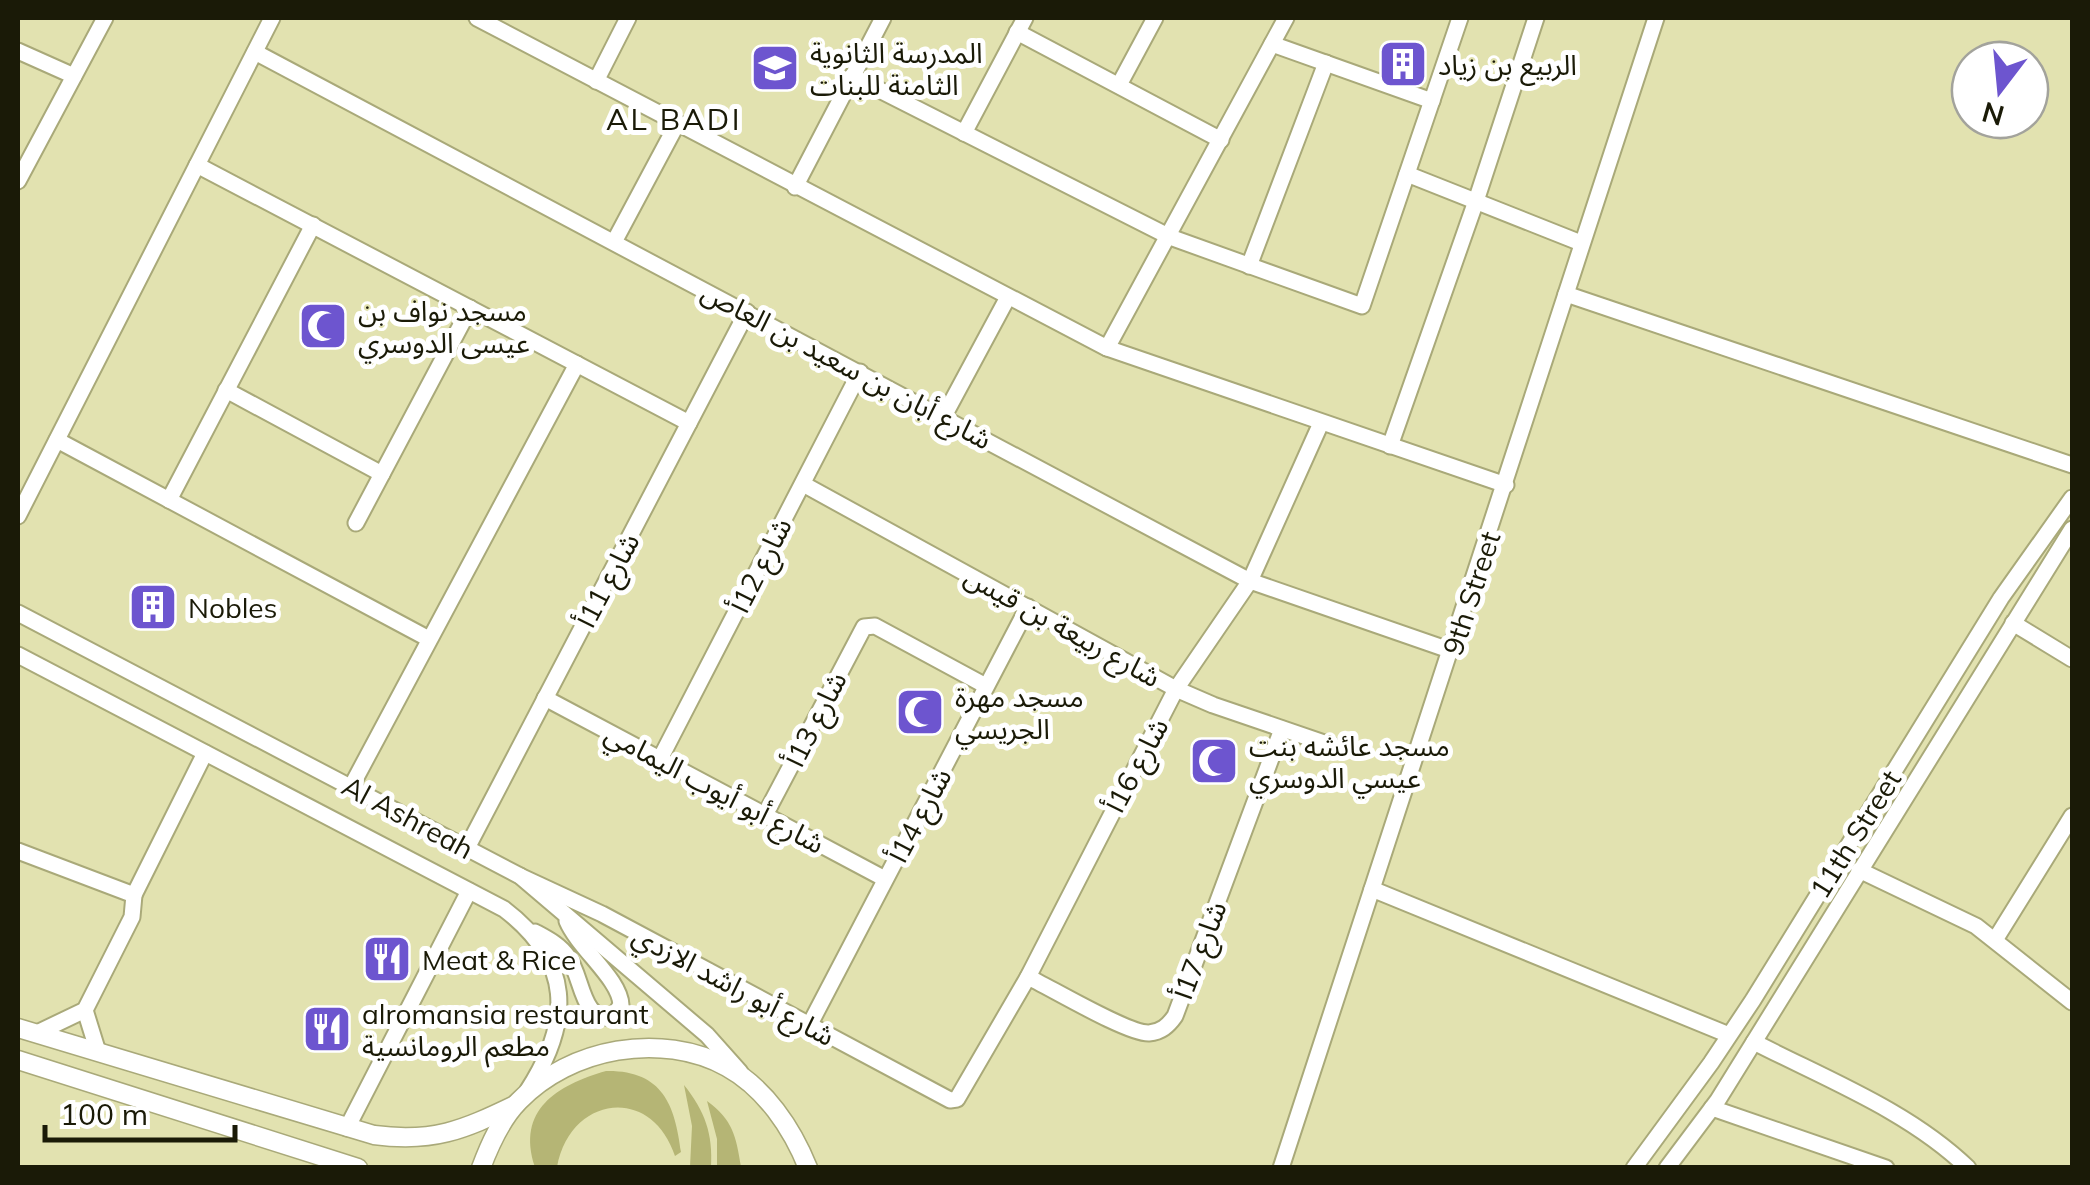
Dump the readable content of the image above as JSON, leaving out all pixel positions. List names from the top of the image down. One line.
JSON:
{"streets":{"street":["شارع أبان بن سعيد بن العاص","شارع 12أ","شارع 11أ","9th Street","شارع ربيعة بن قيس","شارع 13أ","شارع 16أ","شارع أبو أيوب اليمامي","شارع 14أ","Al Ashreah","11th Street","شارع 17أ","شارع أبو راشد الازدي"]},"crossings":[["شارع أبان بن سعيد بن العاص","شارع 12أ"],["شارع أبان بن سعيد بن العاص","شارع 11أ"],["شارع أبان بن سعيد بن العاص","9th Street"],["شارع أبان بن سعيد بن العاص","شارع 16أ"],["شارع 12أ","شارع ربيعة بن قيس"],["شارع 12أ","شارع أبو أيوب اليمامي"],["شارع 11أ","شارع أبو أيوب اليمامي"],["شارع 11أ","Al Ashreah"],["شارع ربيعة بن قيس","شارع 16أ"],["شارع ربيعة بن قيس","شارع 14أ"],["شارع ربيعة بن قيس","شارع 17أ"],["شارع 13أ","شارع أبو أيوب اليمامي"],["شارع 13أ","شارع 14أ"],["شارع 16أ","شارع 17أ"],["شارع 16أ","شارع أبو راشد الازدي"],["شارع أبو أيوب اليمامي","شارع 14أ"],["شارع 14أ","شارع أبو راشد الازدي"],["Al Ashreah","شارع أبو راشد الازدي"]],"districts":["AL BADI"],"places":{"building":["الربيع بن زياد","Nobles"],"school or university":["المدرسة الثانوية الثامنة للبنات"],"mosque":["مسجد نواف بن عيسى الدوسري","مسجد مهرة الجريسي","مسجد عائشه بنت عيسي الدوسري"],"restaurant":["Meat & Rice","alromansia restaurant مطعم الرومانسية"]},"scale_bar":"100 m","north":"bottom"}
